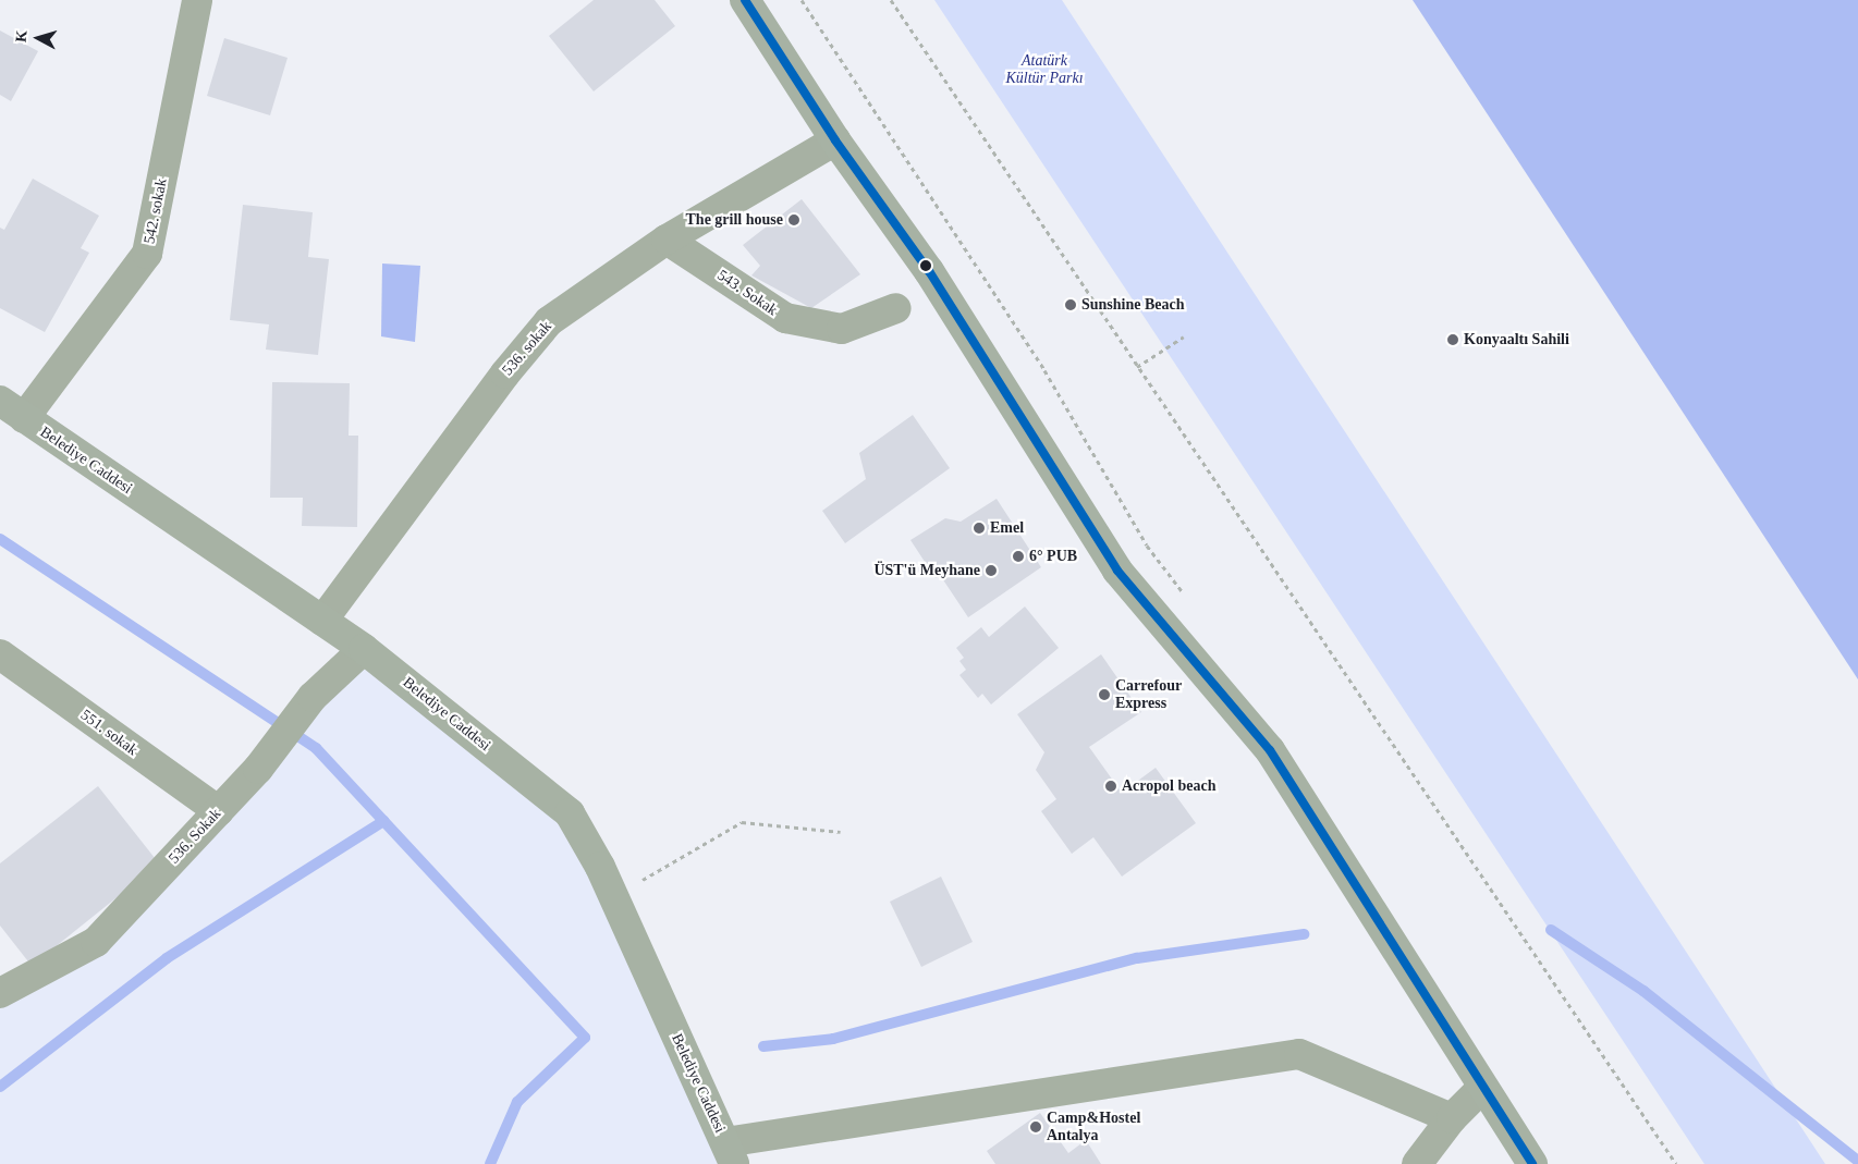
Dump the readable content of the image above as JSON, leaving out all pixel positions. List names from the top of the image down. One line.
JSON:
{"streets":{"main road":["Belediye Caddesi"],"street":["542. sokak","543. Sokak","536. sokak","551. sokak","536. Sokak"]},"crossings":[["542. sokak","Belediye Caddesi"],["543. Sokak","536. sokak"],["536. sokak","Belediye Caddesi"],["Belediye Caddesi","536. Sokak"],["551. sokak","536. Sokak"]],"parks":["Atatürk Kültür Parkı"],"places":["The grill house","Sunshine Beach","Konyaaltı Sahili","Emel","6° PUB","ÜST'ü Meyhane","Carrefour Express","Acropol beach","Camp&Hostel Antalya"],"north":"left"}
